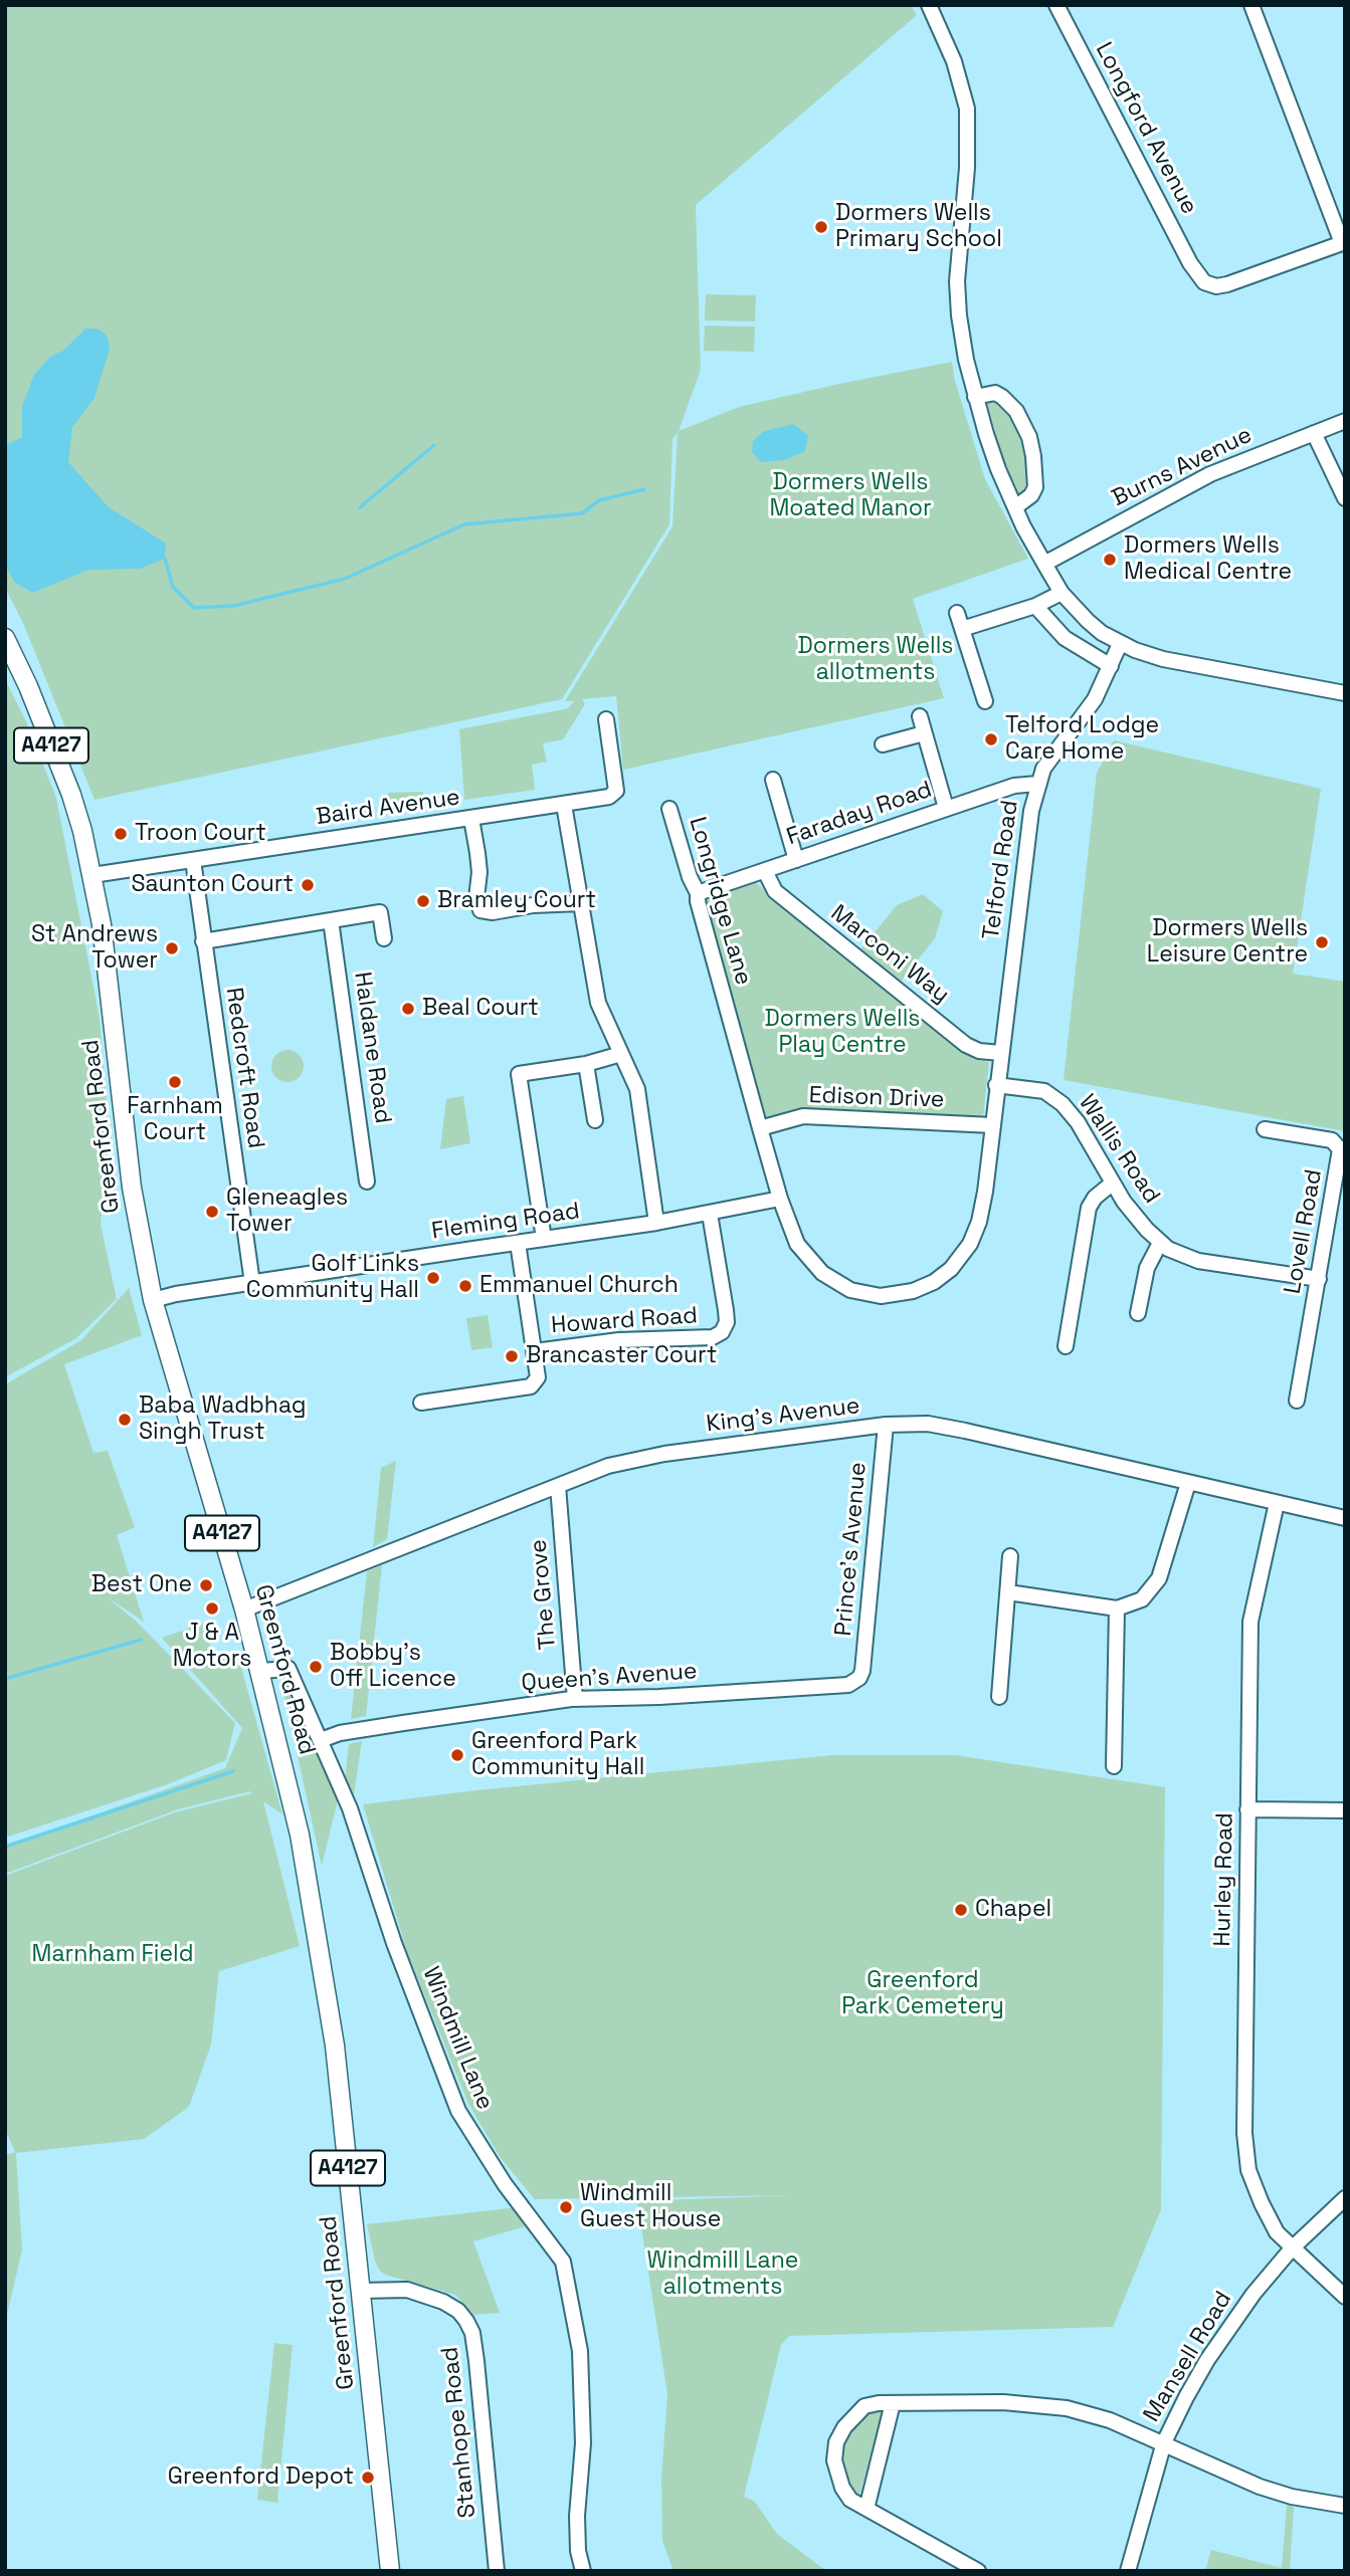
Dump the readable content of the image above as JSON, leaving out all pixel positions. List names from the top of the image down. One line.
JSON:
{"streets":{"main road":["A4127","Greenford Road"],"street":["Longford Avenue","Burns Avenue","Baird Avenue","Faraday Road","Telford Road","Longridge Lane","Marconi Way","Haldane Road","Redcroft Road","Edison Drive","Wallis Road","Fleming Road","Lovell Road","Howard Road","King's Avenue","Prince's Avenue","The Grove","Queen's Avenue","Hurley Road","Windmill Lane","Mansell Road","Stanhope Road"]},"crossings":[["Baird Avenue","Redcroft Road"],["Baird Avenue","Greenford Road"],["Faraday Road","Telford Road"],["Faraday Road","Longridge Lane"],["Faraday Road","Marconi Way"],["Telford Road","Longridge Lane"],["Telford Road","Marconi Way"],["Telford Road","Edison Drive"],["Telford Road","Wallis Road"],["Telford Road","Fleming Road"],["Longridge Lane","Edison Drive"],["Longridge Lane","Fleming Road"],["Haldane Road","Redcroft Road"],["Redcroft Road","Fleming Road"],["Greenford Road","Fleming Road"],["Greenford Road","King's Avenue"],["Greenford Road","Windmill Lane"],["Greenford Road","Stanhope Road"],["Wallis Road","Lovell Road"],["Fleming Road","Howard Road"],["King's Avenue","Prince's Avenue"],["King's Avenue","The Grove"],["King's Avenue","Hurley Road"],["Prince's Avenue","Queen's Avenue"],["The Grove","Queen's Avenue"],["Queen's Avenue","Windmill Lane"],["Hurley Road","Mansell Road"]],"parks":["Dormers Wells Moated Manor","Dormers Wells allotments","Dormers Wells Play Centre","Marnham Field","Greenford Park Cemetery","Windmill Lane allotments"],"places":["Dormers Wells Primary School","Dormers Wells Medical Centre","Telford Lodge Care Home","Troon Court","Saunton Court","Bramley Court","Dormers Wells Leisure Centre","St Andrews Tower","Beal Court","Farnham Court","Gleneagles Tower","Golf Links Community Hall","Emmanuel Church","Brancaster Court","Baba Wadbhag Singh Trust","Best One","J & A Motors","Bobby's Off Licence","Greenford Park Community Hall","Chapel","Windmill Guest House","Greenford Depot"]}
